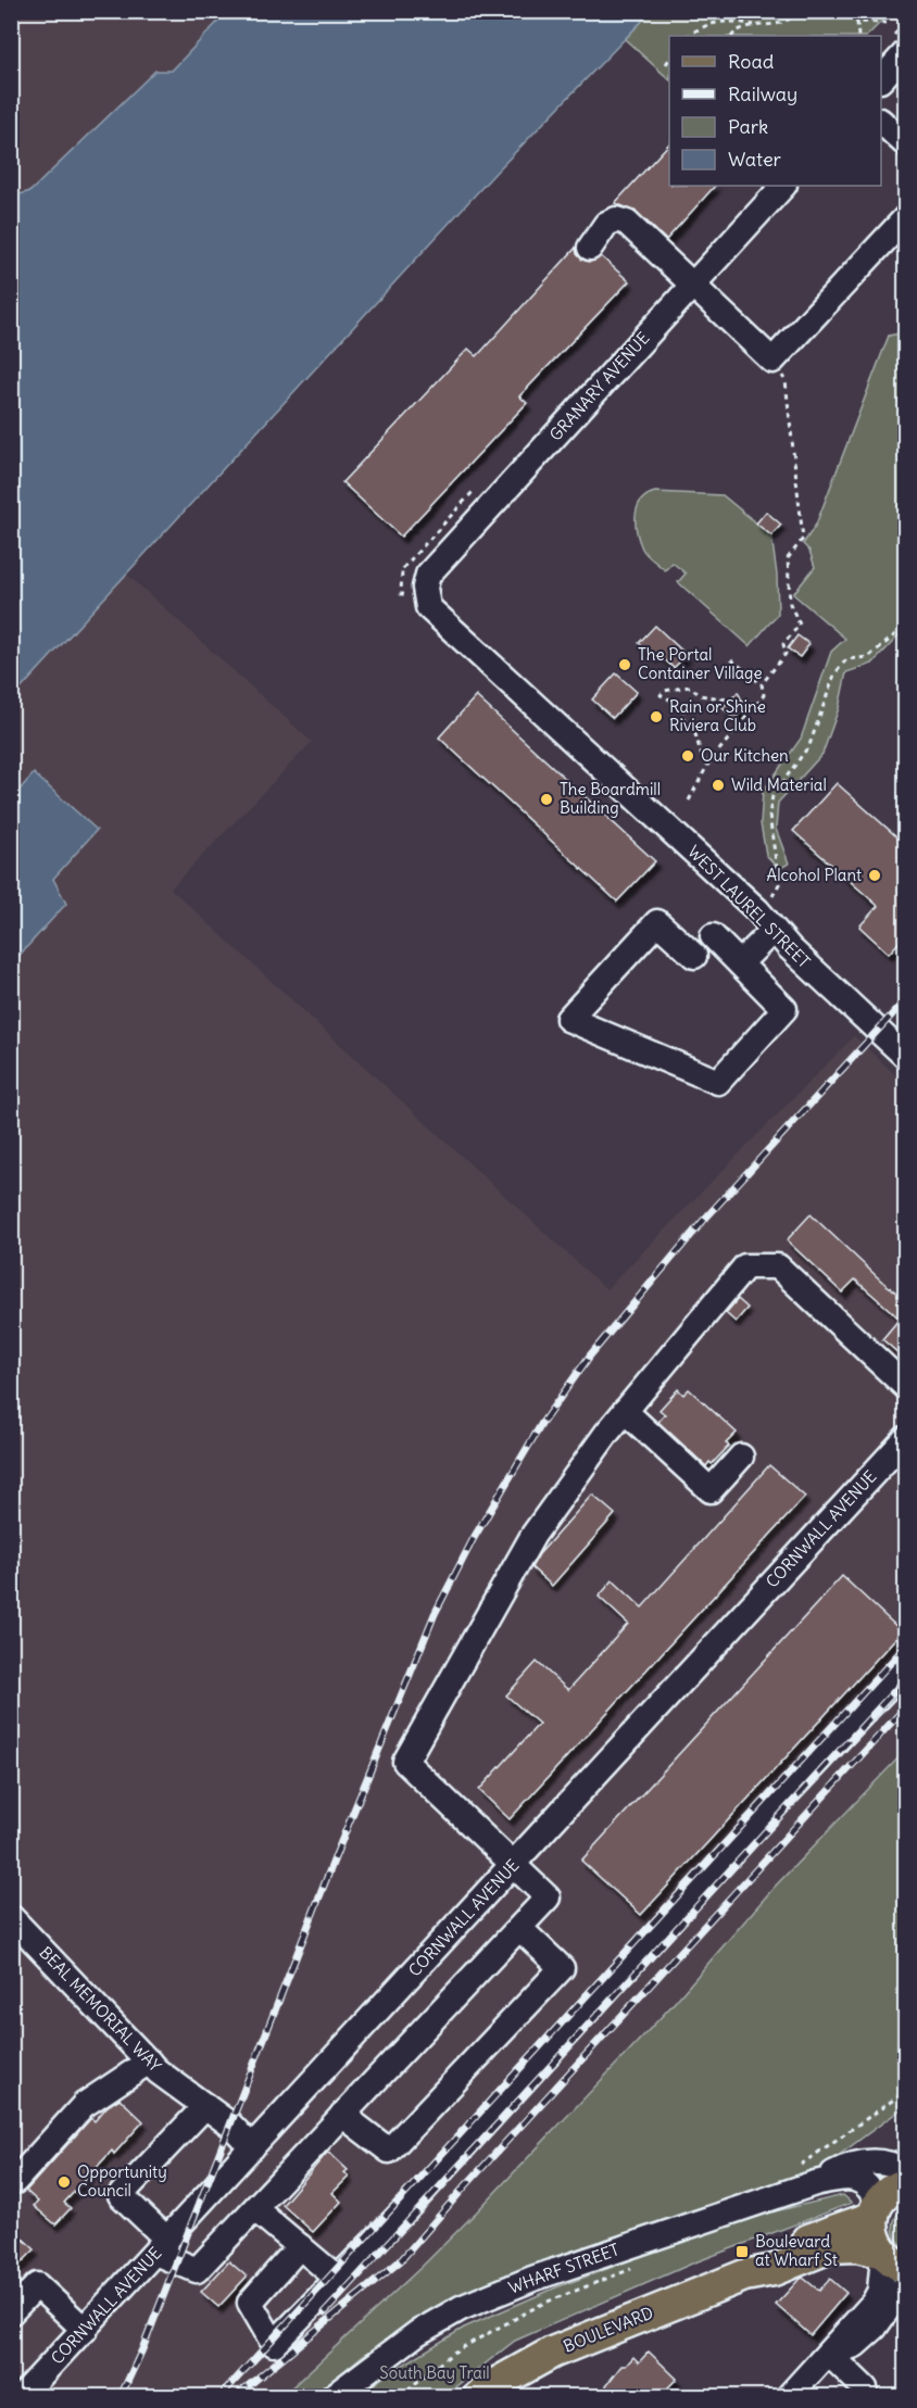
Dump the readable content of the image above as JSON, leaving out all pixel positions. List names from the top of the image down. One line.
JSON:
{"streets":{"main road":["BOULEVARD"],"street":["GRANARY AVENUE","WEST LAUREL STREET","CORNWALL AVENUE","BEAL MEMORIAL WAY","WHARF STREET"]},"crossings":[["GRANARY AVENUE","WEST LAUREL STREET"],["CORNWALL AVENUE","BEAL MEMORIAL WAY"]],"parks":["South Bay Trail"],"places":{"other":["The Portal Container Village","Rain or Shine Riviera Club","Our Kitchen","Wild Material","The Boardmill Building","Alcohol Plant","Opportunity Council"],"transit":["Boulevard at Wharf St"]},"legend":["Road","Railway","Park","Water"]}
